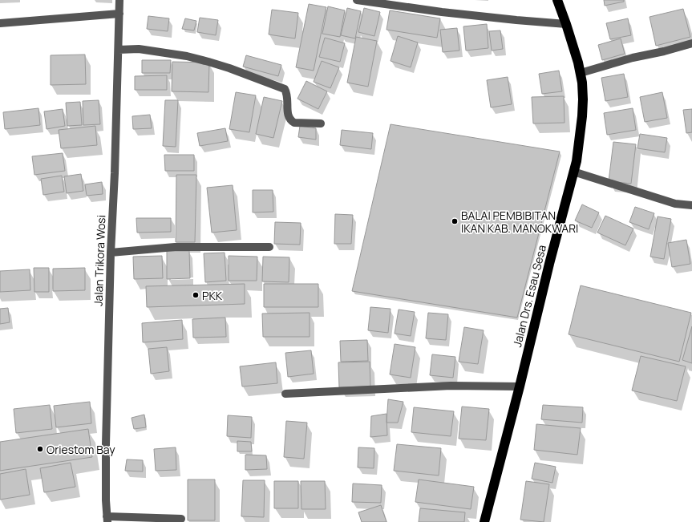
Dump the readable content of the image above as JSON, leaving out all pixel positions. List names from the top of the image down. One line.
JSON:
{"streets":{"highway":["Jalan Drs. Esau Sesa"],"street":["Jalan Trikora Wosi"]},"places":["BALAI PEMBIBITAN IKAN KAB. MANOKWARI","PKK","Oriestom Bay"]}
